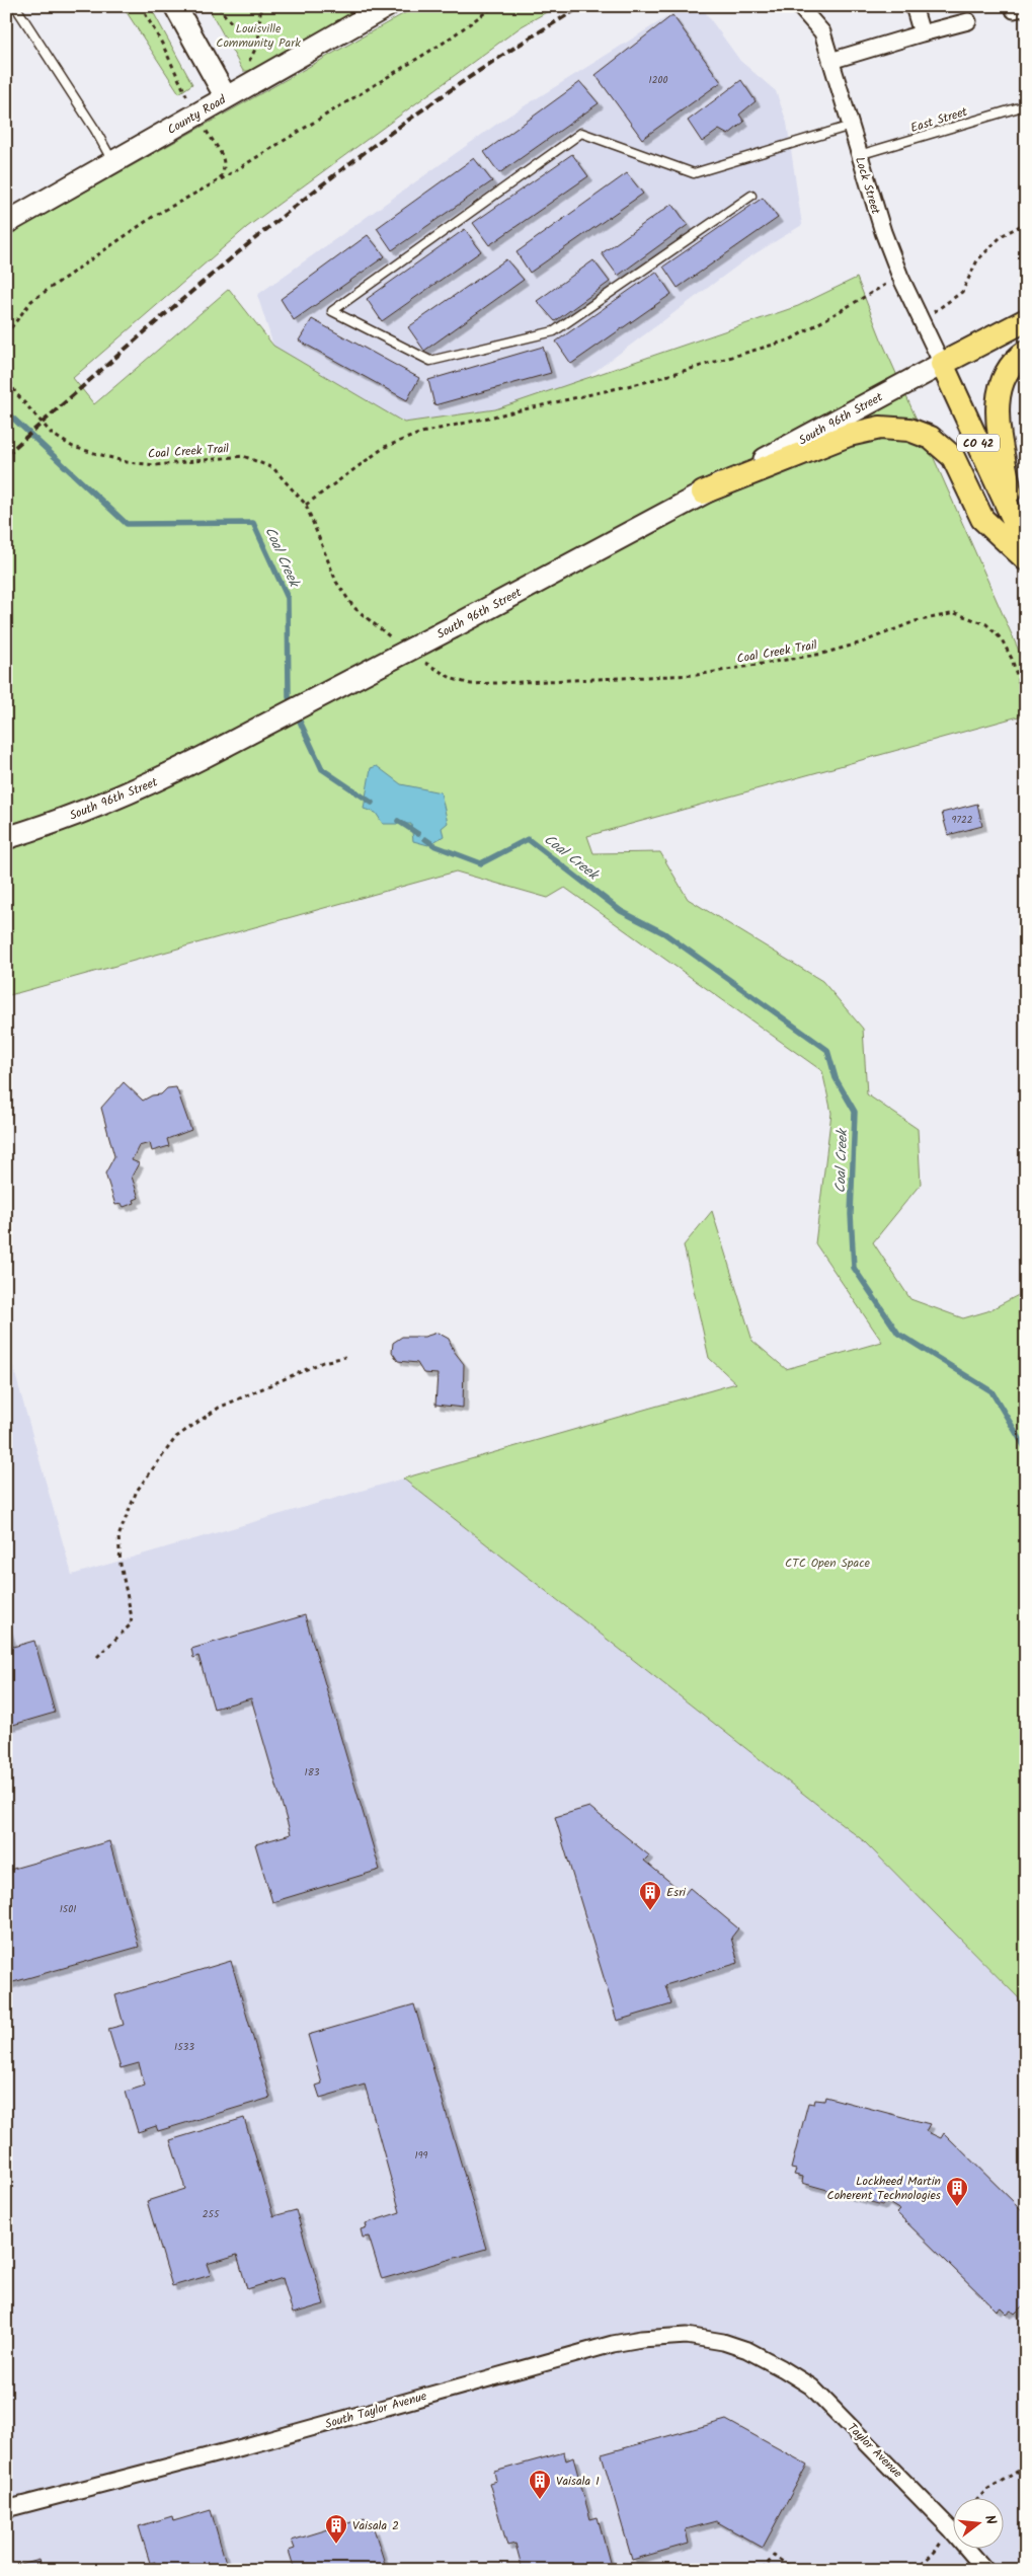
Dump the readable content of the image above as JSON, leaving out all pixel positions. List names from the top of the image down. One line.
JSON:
{"streets":{"main road":["County Road","South 96th Street","CO 42"],"street":["Lock Street","South Taylor Avenue","Taylor Avenue"],"lane":["East Street"],"path":["Coal Creek Trail"]},"crossings":[["East Street","Lock Street"],["Lock Street","South 96th Street"],["Lock Street","CO 42"],["South 96th Street","CO 42"],["South Taylor Avenue","Taylor Avenue"]],"water":["Coal Creek"],"parks":["Louisville Community Park","CTC Open Space"],"places":{"building":["Esri","Lockheed Martin Coherent Technologies","Vaisala 1","Vaisala 2"]},"house_numbers":["1200","9722","183","1501","1533","199","255"],"north":"right"}
